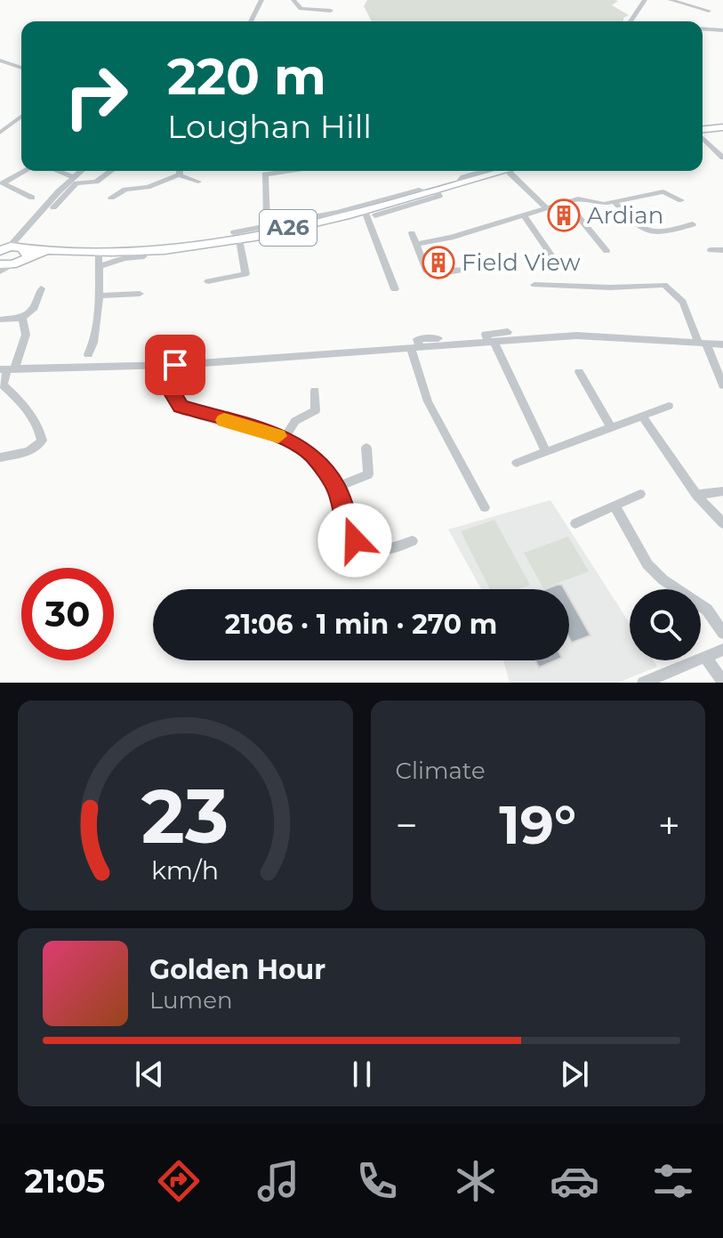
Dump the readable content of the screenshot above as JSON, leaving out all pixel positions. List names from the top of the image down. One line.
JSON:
{"streets":{"main road":["A26"]},"places":{"building":["Ardian","Field View"]},"page":{"turn":["220 m","Loughan Hill"],"limit":"30","trip":"21:06 · 1 min · 270 m","tile":"Climate","heat":["−","19°","+"],"song":["Golden Hour","Lumen"],"tabs":"21:05","gauge":["23","km/h"]}}
